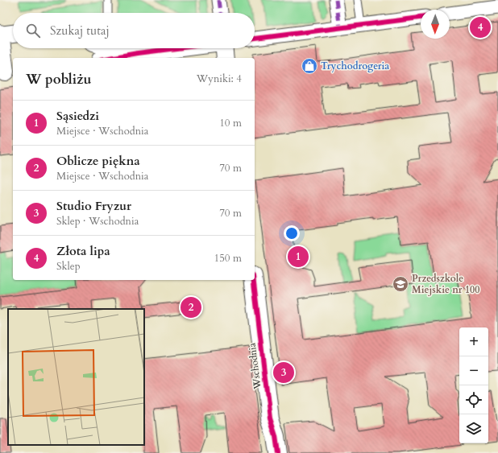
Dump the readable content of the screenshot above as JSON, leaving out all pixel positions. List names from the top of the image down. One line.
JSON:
{"streets":{"street":["Wschodnia"]},"places":{"shop":["Trychodrogeria"],"school or university":["Przedszkole Miejskie nr 100"]},"north":"bottom","page":{"search":"Szukaj tutaj","pins":["4","1","2","3"],"heading":["W pobliżu","Wyniki: 4"],"list":[{"mark":"1","name":"Sąsiedzi","note":"Miejsce · Wschodnia","value":"10 m"},{"mark":"2","name":"Oblicze piękna","note":"Miejsce · Wschodnia","value":"70 m"},{"mark":"3","name":"Studio Fryzur","note":"Sklep · Wschodnia","value":"70 m"},{"mark":"4","name":"Złota lipa","note":"Sklep","value":"150 m"}],"map_buttons":["+","−"]}}
